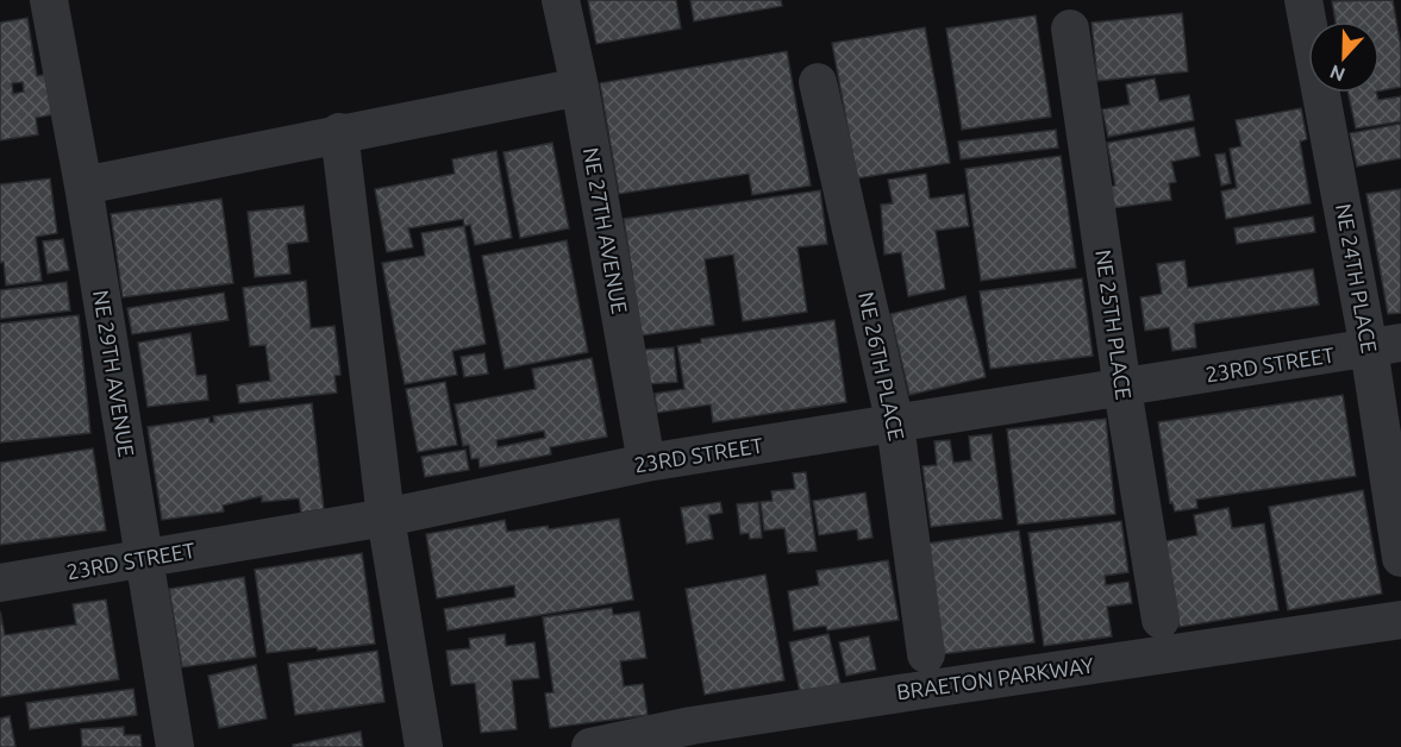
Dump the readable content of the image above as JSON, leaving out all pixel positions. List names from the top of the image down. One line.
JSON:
{"streets":{"street":["NE 27TH AVENUE","NE 24TH PLACE","NE 25TH PLACE","23RD STREET","NE 26TH PLACE","NE 29TH AVENUE","BRAETON PARKWAY"]},"crossings":[["NE 27TH AVENUE","23RD STREET"],["NE 24TH PLACE","23RD STREET"],["NE 25TH PLACE","23RD STREET"],["23RD STREET","NE 26TH PLACE"],["23RD STREET","NE 29TH AVENUE"]],"north":"bottom"}
